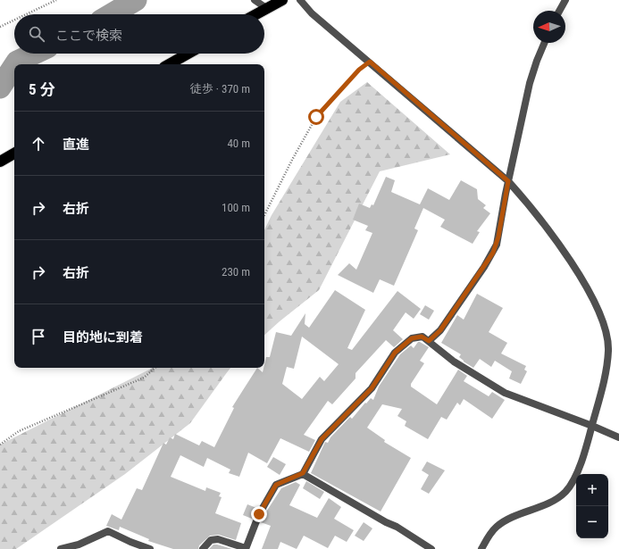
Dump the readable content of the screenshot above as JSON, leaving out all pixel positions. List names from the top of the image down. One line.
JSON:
{"north":"left","page":{"search":"ここで検索","heading":["5 分","徒歩 · 370 m"],"list":[["直進","40 m"],["右折","100 m"],["右折","230 m"],"目的地に到着"],"map_buttons":["+","−"]}}
